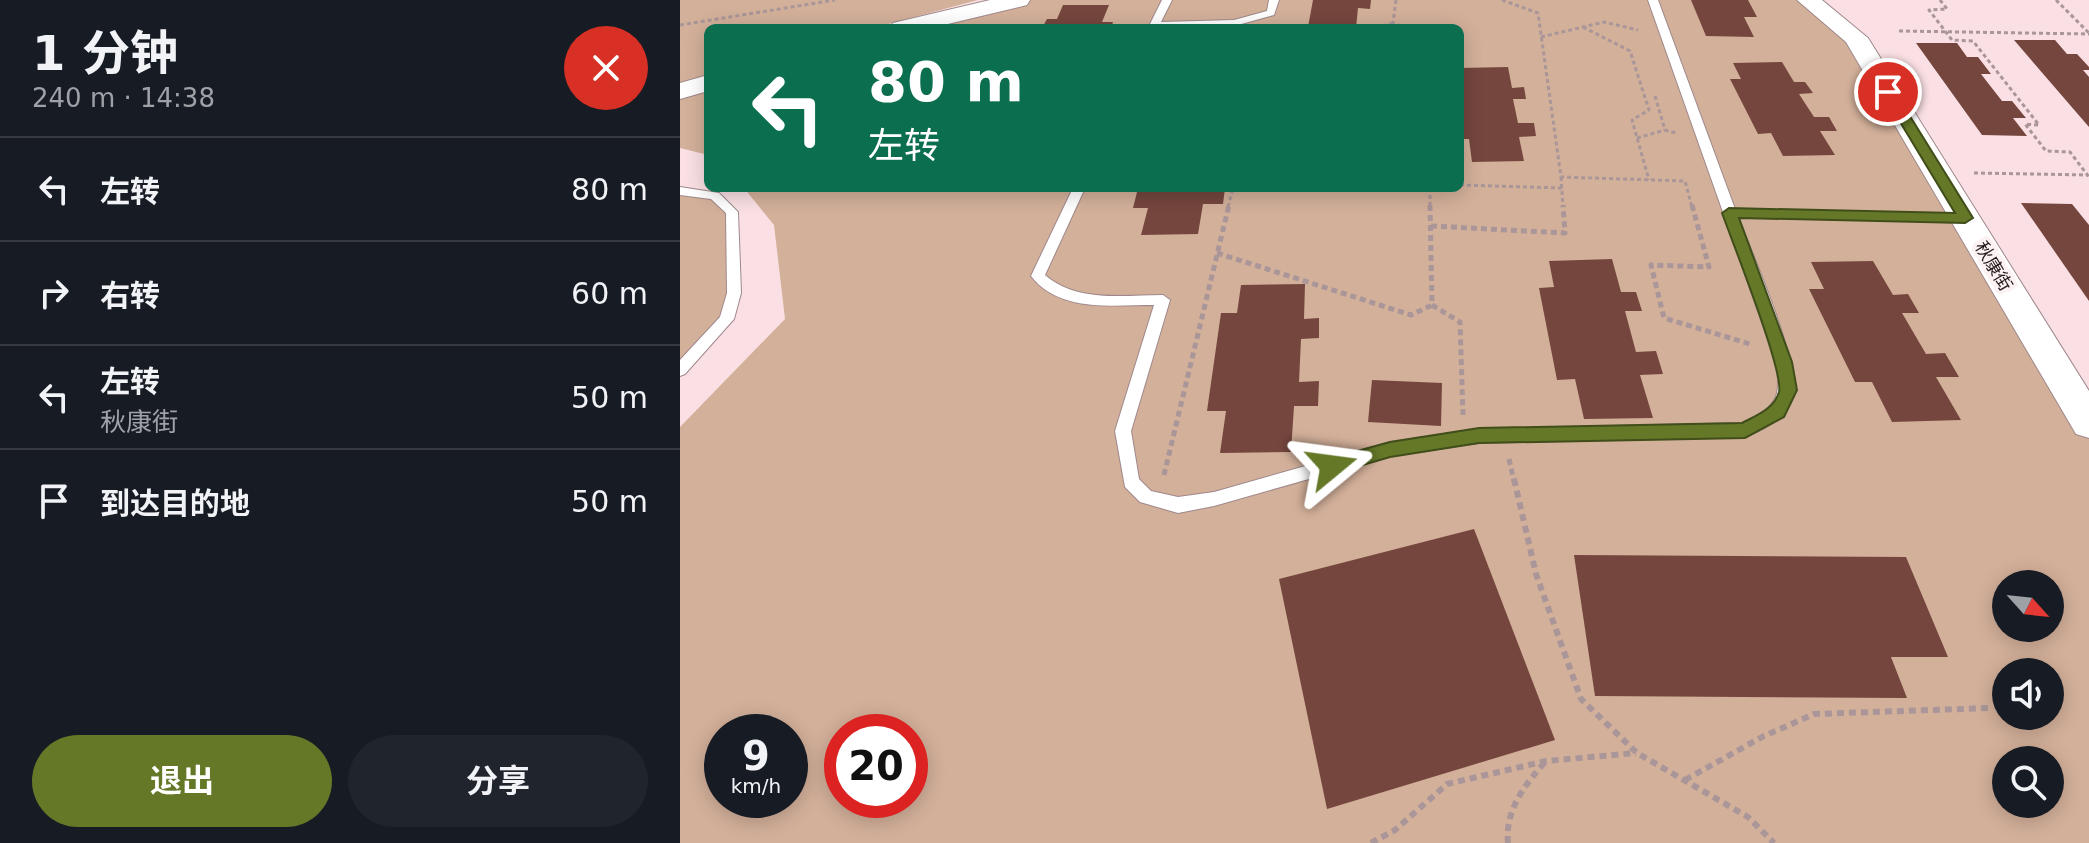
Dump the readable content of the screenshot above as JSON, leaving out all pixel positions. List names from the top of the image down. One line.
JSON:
{"streets":{"street":["秋康街"]},"north":"bottom right","page":{"heading":["1 分钟","240 m · 14:38"],"turn":["80 m","左转"],"list":[{"name":"左转","value":"80 m"},{"name":"右转","value":"60 m"},{"name":"左转","note":"秋康街","value":"50 m"},{"name":"到达目的地","value":"50 m"}],"speed":"9 km/h","limit":"20","buttons":["退出","分享"]}}
